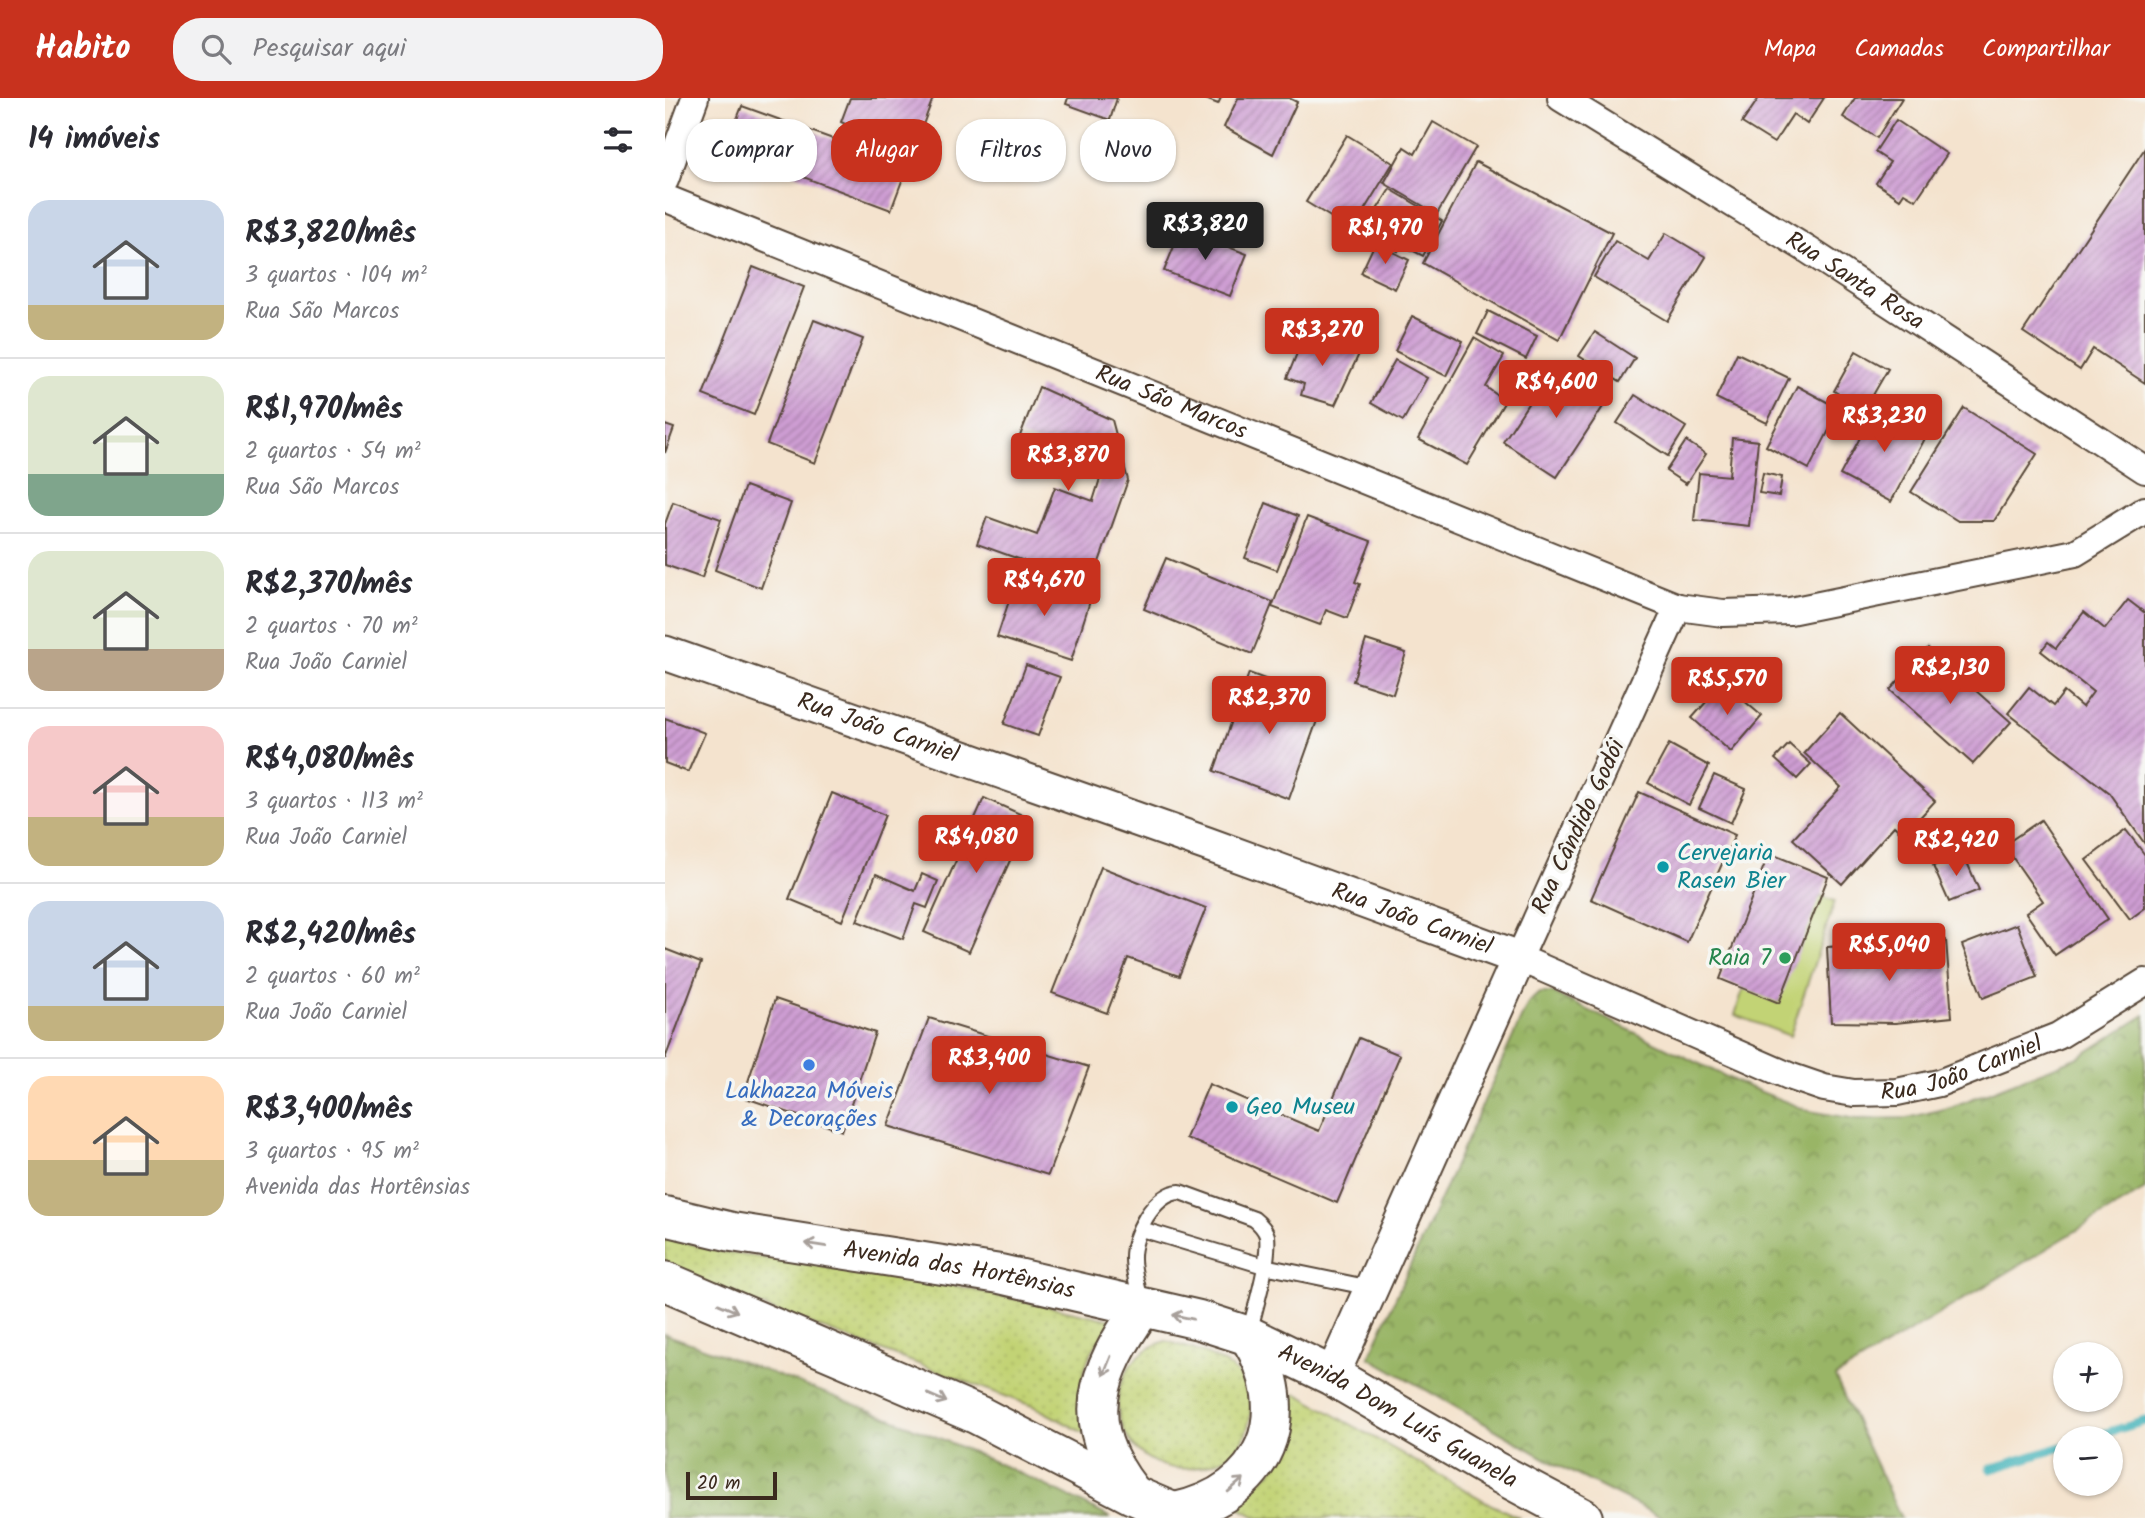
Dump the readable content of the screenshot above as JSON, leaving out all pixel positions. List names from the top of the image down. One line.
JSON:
{"streets":{"main road":["Avenida das Hortênsias","Avenida Dom Luís Guanela"],"street":["Rua Santa Rosa","Rua São Marcos","Rua João Carniel","Rua Cândido Godói"]},"crossings":[["Rua São Marcos","Rua Cândido Godói"],["Rua João Carniel","Rua Cândido Godói"],["Rua Cândido Godói","Avenida Dom Luís Guanela"],["Avenida das Hortênsias","Avenida Dom Luís Guanela"]],"places":["Cervejaria Rasen Bier","Raia 7","Lakhazza Móveis & Decorações","Geo Museu"],"scale_bar":"20 m","page":{"header":"Habito","search":"Pesquisar aqui","nav":["Mapa","Camadas","Compartilhar"],"heading":"14 imóveis","chip":["Comprar","Alugar","Filtros","Novo"],"list":[{"name":"R$3,820/mês","note":"3 quartos · 104 m² · Rua São Marcos"},{"name":"R$1,970/mês","note":"2 quartos · 54 m² · Rua São Marcos"},{"name":"R$2,370/mês","note":"2 quartos · 70 m² · Rua João Carniel"},{"name":"R$4,080/mês","note":"3 quartos · 113 m² · Rua João Carniel"},{"name":"R$2,420/mês","note":"2 quartos · 60 m² · Rua João Carniel"},{"name":"R$3,400/mês","note":"3 quartos · 95 m² · Avenida das Hortênsias"}],"price":["R$3,820","R$1,970","R$3,270","R$4,600","R$3,230","R$3,870","R$4,670","R$2,130","R$5,570","R$2,370","R$4,080","R$2,420","R$5,040","R$3,400"],"map_buttons":["+","−"],"scale":"20 m"}}
